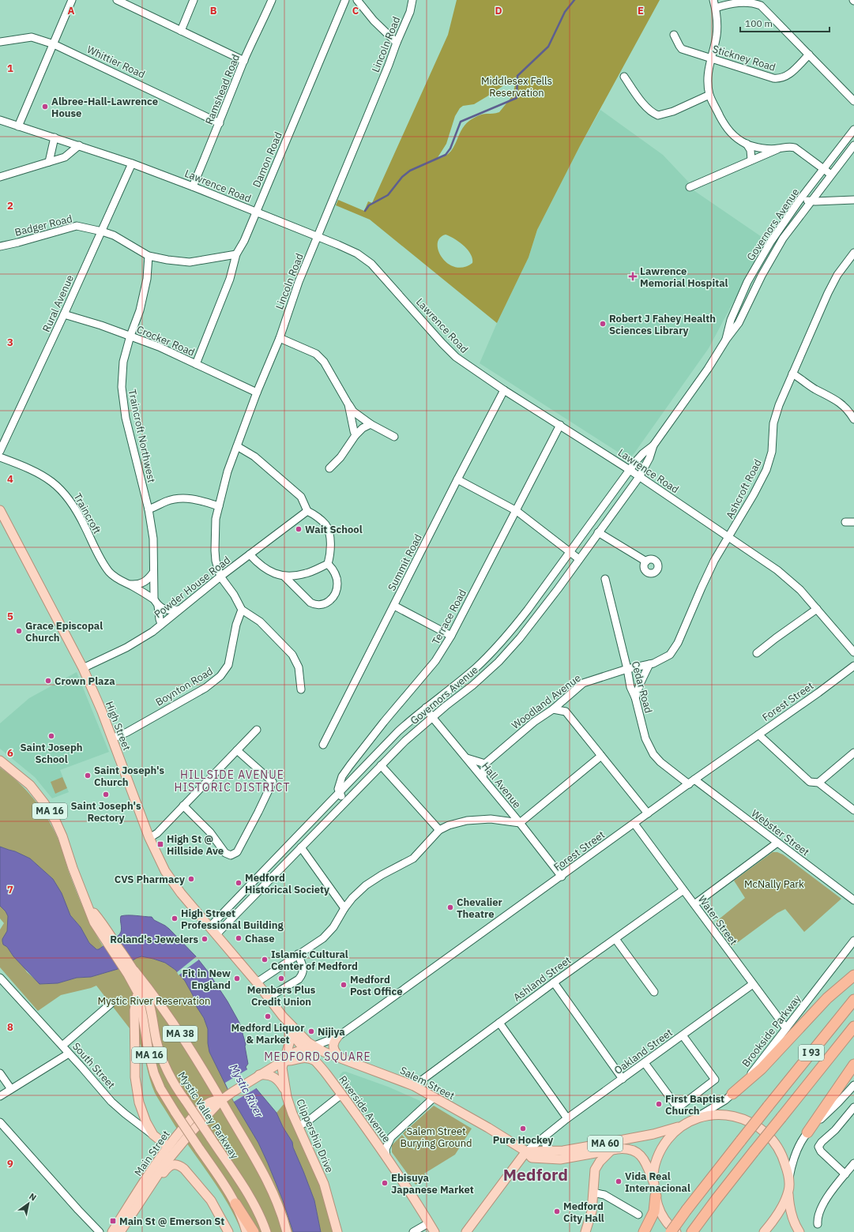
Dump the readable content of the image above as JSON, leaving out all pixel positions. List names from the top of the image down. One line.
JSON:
{"streets":{"highway":["I 93"],"main road":["High Street","MA 16","MA 38","South Street","Salem Street","Riverside Avenue","Mystic Valley Parkway","Clippership Drive","MA 60","Main Street"],"street":["Lincoln Road","Stickney Road","Whittier Road","Ramshead Road","Damon Road","Lawrence Road","Governors Avenue","Badger Road","Rural Avenue","Crocker Road","Traincroft Northwest","Ashcroft Road","Traincroft","Summit Road","Powder House Road","Terrace Road","Boynton Road","Cedar Road","Woodland Avenue","Forest Street","Hall Avenue","Webster Street","Water Street","Ashland Street","Brookside Parkway","Oakland Street"]},"crossings":[["Lincoln Road","Lawrence Road"],["Lincoln Road","Crocker Road"],["Lincoln Road","Powder House Road"],["Lincoln Road","Boynton Road"],["Whittier Road","Ramshead Road"],["Ramshead Road","Lawrence Road"],["Damon Road","Lawrence Road"],["Damon Road","Badger Road"],["Damon Road","Crocker Road"],["Lawrence Road","Governors Avenue"],["Lawrence Road","Rural Avenue"],["Lawrence Road","Ashcroft Road"],["Lawrence Road","Summit Road"],["Lawrence Road","Terrace Road"],["Governors Avenue","Terrace Road"],["Governors Avenue","High Street"],["Governors Avenue","Hall Avenue"],["Badger Road","Rural Avenue"],["Badger Road","Traincroft Northwest"],["Rural Avenue","Crocker Road"],["Crocker Road","Traincroft Northwest"],["Ashcroft Road","Cedar Road"],["Ashcroft Road","Woodland Avenue"],["Powder House Road","High Street"],["Boynton Road","High Street"],["Cedar Road","Woodland Avenue"],["Cedar Road","Forest Street"],["Cedar Road","Webster Street"],["Forest Street","High Street"],["Forest Street","Hall Avenue"],["Forest Street","Webster Street"],["Forest Street","Water Street"],["Forest Street","Salem Street"],["Forest Street","Main Street"],["High Street","Salem Street"],["High Street","Riverside Avenue"],["High Street","Clippership Drive"],["High Street","Main Street"],["Water Street","Ashland Street"],["Water Street","Brookside Parkway"],["Water Street","Oakland Street"],["Ashland Street","Salem Street"],["Brookside Parkway","MA 60"],["MA 38","Mystic Valley Parkway"],["MA 38","Main Street"],["Oakland Street","Salem Street"],["Oakland Street","MA 60"],["South Street","Main Street"],["Salem Street","MA 60"],["Salem Street","Main Street"],["Riverside Avenue","Main Street"],["Clippership Drive","Main Street"]],"districts":["HILLSIDE AVENUE HISTORIC DISTRICT","MEDFORD SQUARE","Medford"],"water":["Mystic River"],"parks":["Middlesex Fells Reservation","McNally Park","Mystic River Reservation","Salem Street Burying Ground"],"places":{"other":["Albree-Hall-Lawrence House","Robert J Fahey Health Sciences Library","Wait School","Grace Episcopal Church","Crown Plaza","Saint Joseph School","Saint Joseph's Church","Saint Joseph's Rectory","CVS Pharmacy","Medford Historical Society","Chevalier Theatre","High Street Professional Building","Chase","Roland's Jewelers","Islamic Cultural Center of Medford","Fit in New England","Members Plus Credit Union","Medford Post Office","Medford Liquor & Market","Nijiya","First Baptist Church","Pure Hockey","Vida Real Internacional","Ebisuya Japanese Market","Medford City Hall"],"health":["Lawrence Memorial Hospital"],"transit":["High St @ Hillside Ave","Main St @ Emerson St"]},"scale_bar":"100 m","north":"top right","grid":{"columns":["A","B","C","D","E"],"rows":["1","2","3","4","5","6","7","8","9"]}}
